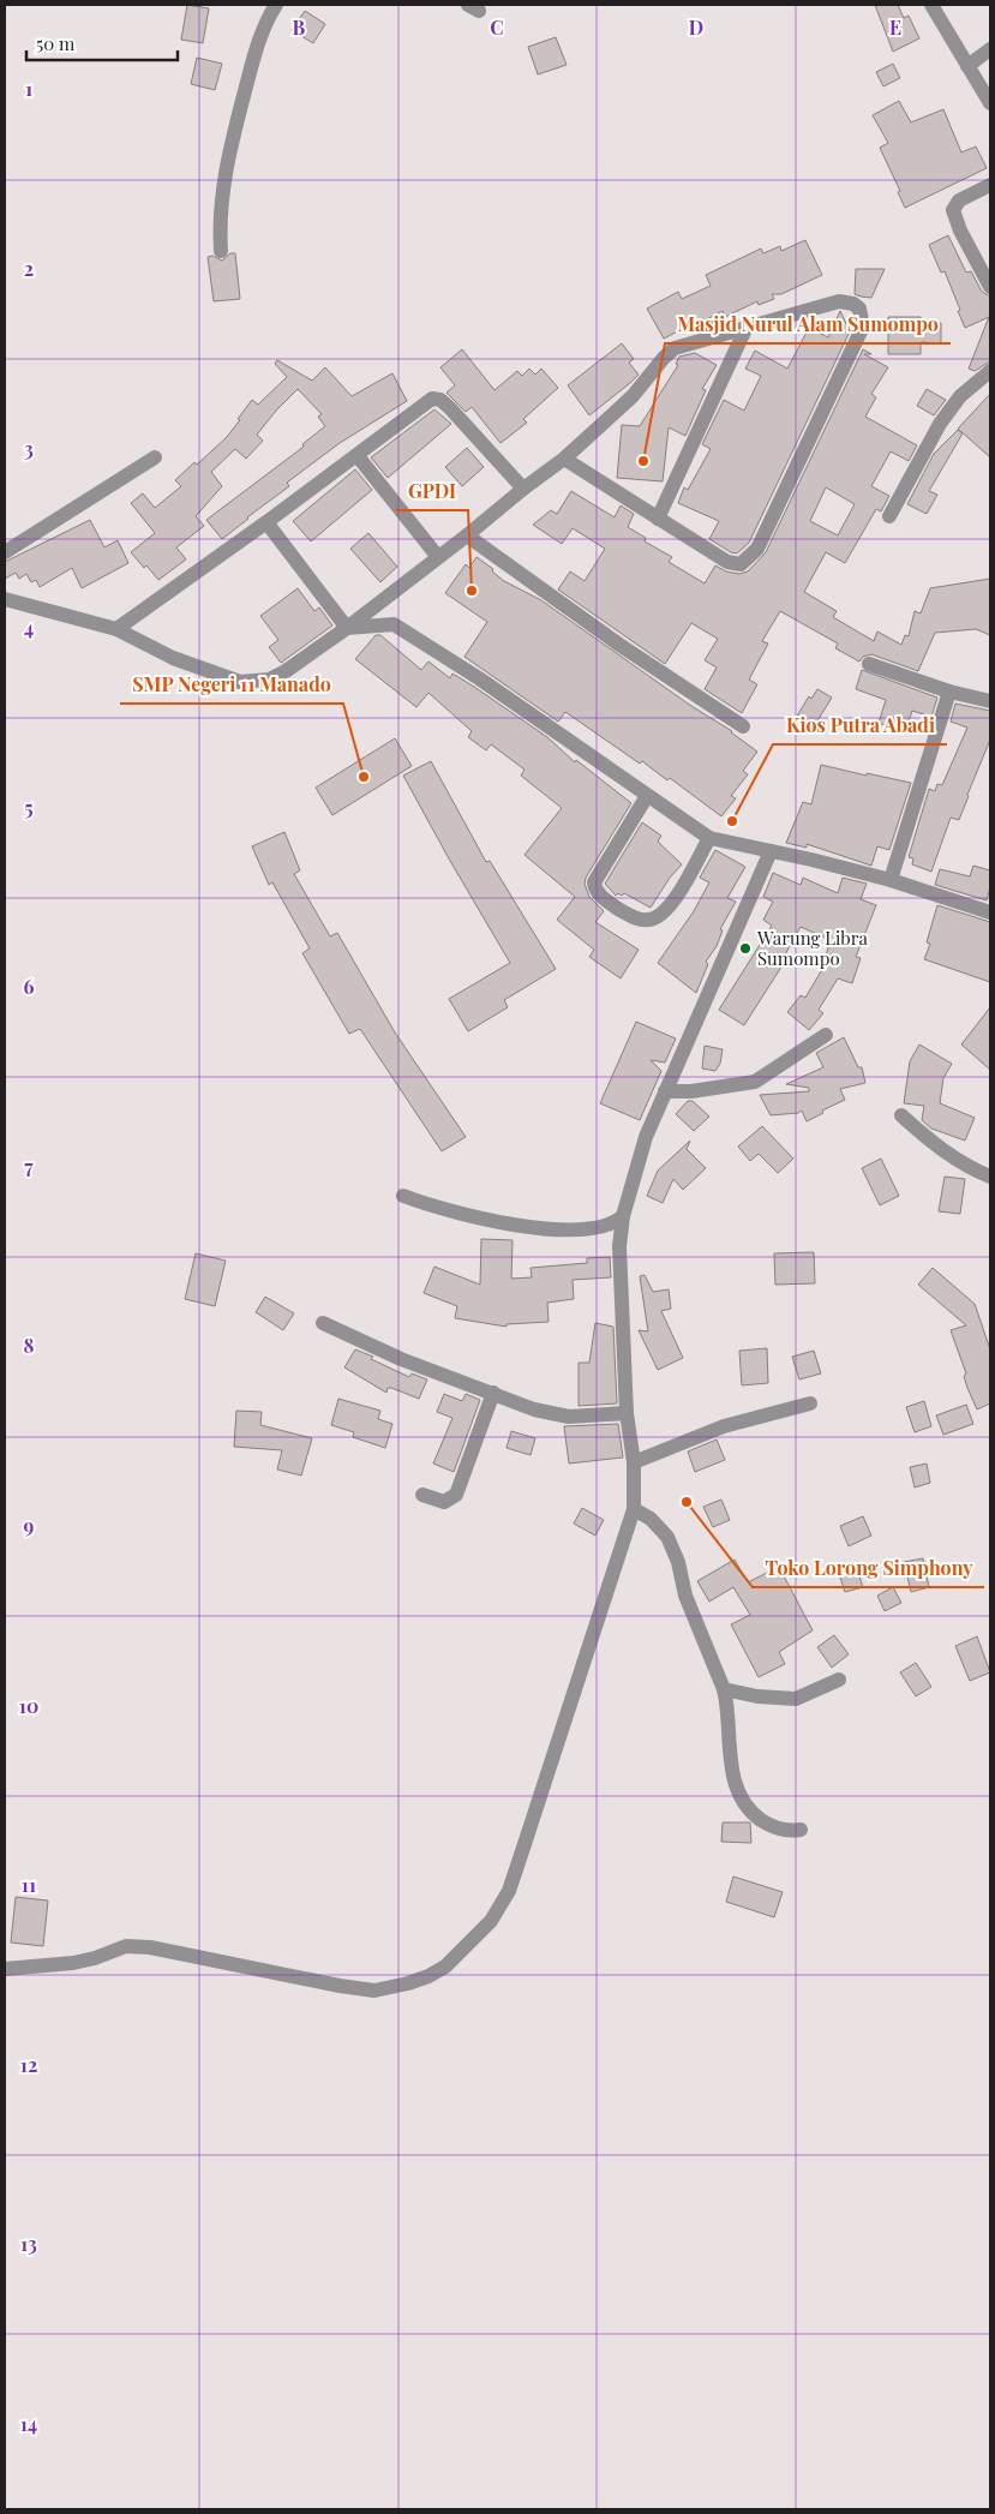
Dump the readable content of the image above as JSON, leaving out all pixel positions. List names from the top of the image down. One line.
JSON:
{"places":["Masjid Nurul Alam Sumompo","GPDI","SMP Negeri 11 Manado","Kios Putra Abadi","Warung Libra Sumompo","Toko Lorong Simphony"],"scale_bar":"50 m","grid":{"columns":["B","C","D","E"],"rows":["1","2","3","4","5","6","7","8","9","10","11","12","13","14"]}}
